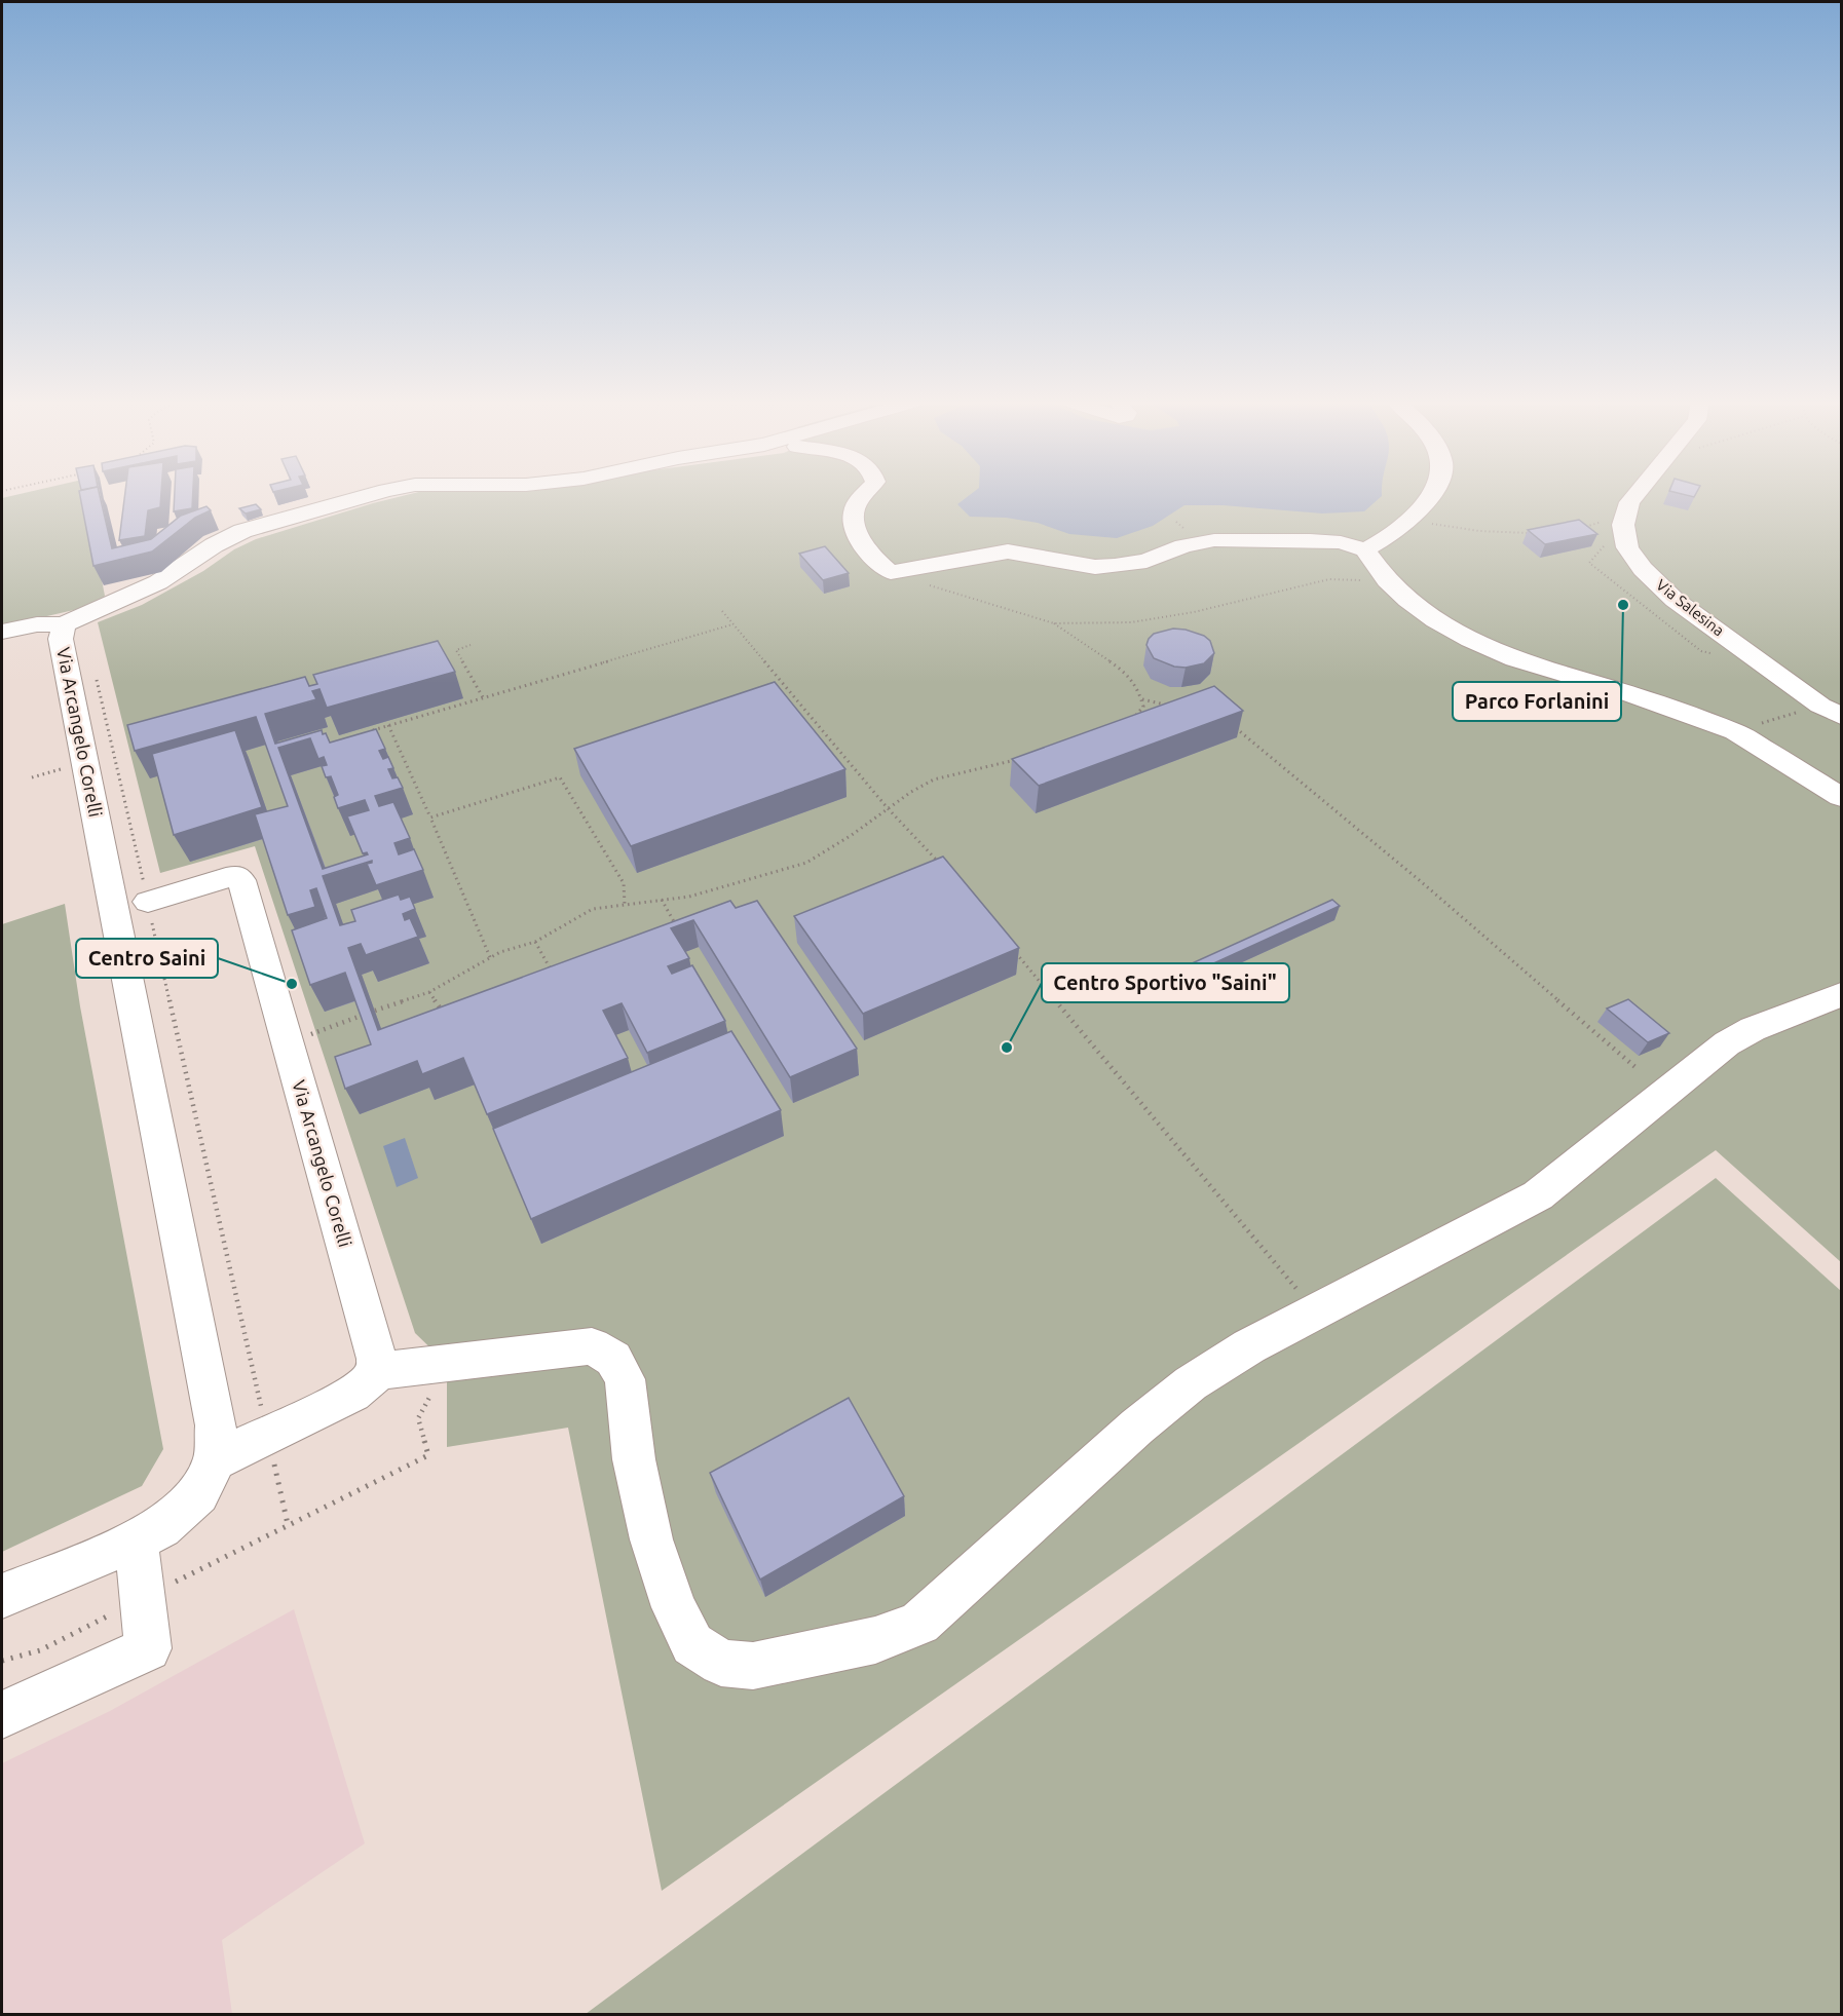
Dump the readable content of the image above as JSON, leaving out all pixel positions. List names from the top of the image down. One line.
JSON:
{"streets":{"street":["Via Salesina","Via Arcangelo Corelli"]},"places":["Parco Forlanini","Centro Saini","Centro Sportivo \"Saini\""]}
